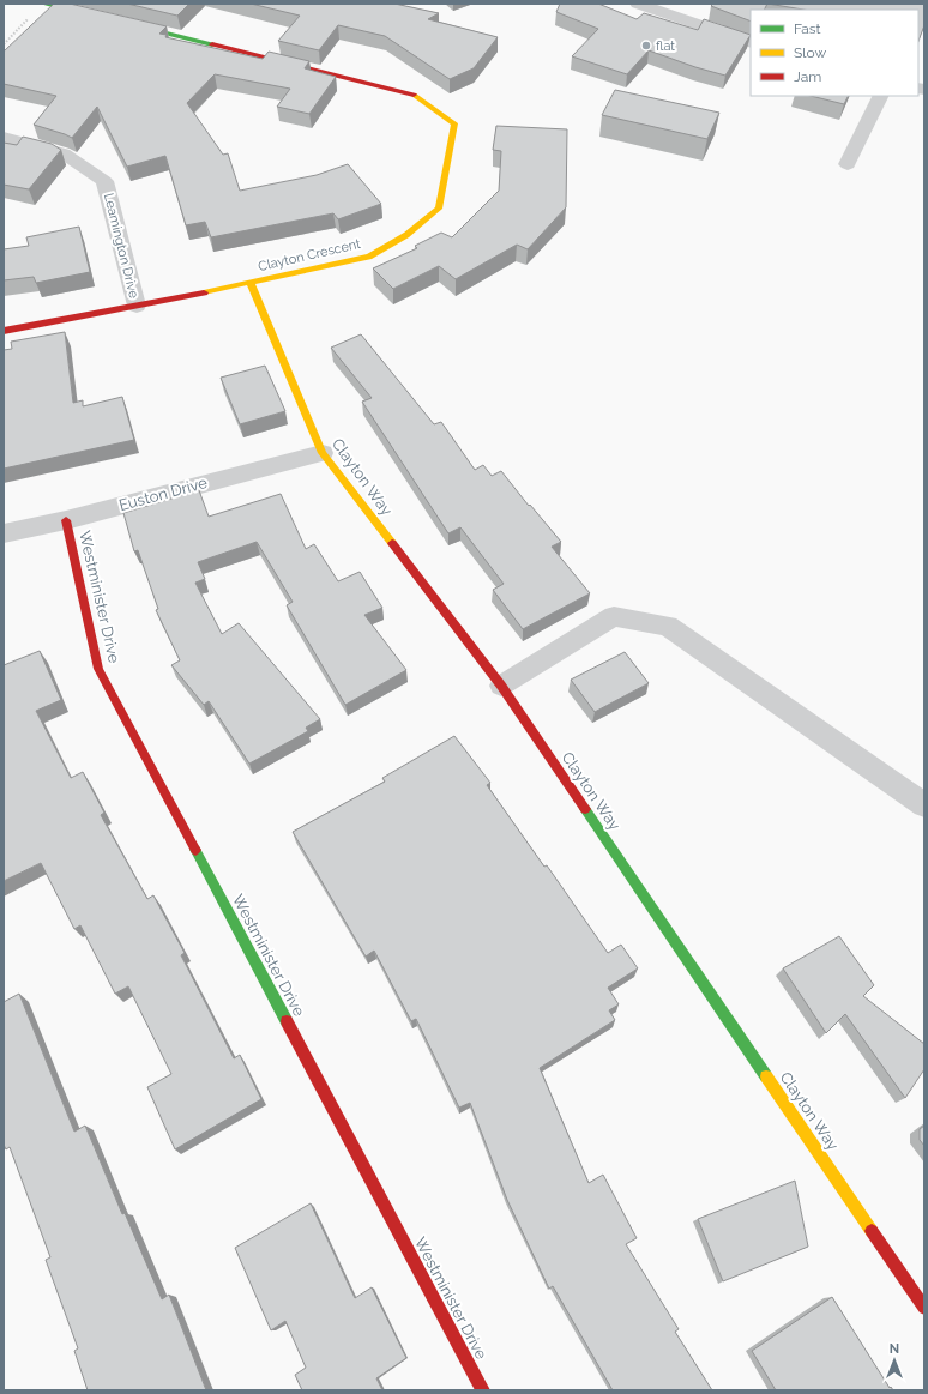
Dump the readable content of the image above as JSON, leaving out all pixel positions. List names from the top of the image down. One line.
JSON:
{"streets":{"street":["Leamington Drive","Clayton Crescent","Clayton Way","Euston Drive","Westminister Drive"]},"crossings":[["Leamington Drive","Clayton Crescent"],["Clayton Crescent","Clayton Way"],["Clayton Way","Euston Drive"],["Euston Drive","Westminister Drive"]],"places":["flat"],"legend":["Fast","Slow","Jam"],"north":"top"}
